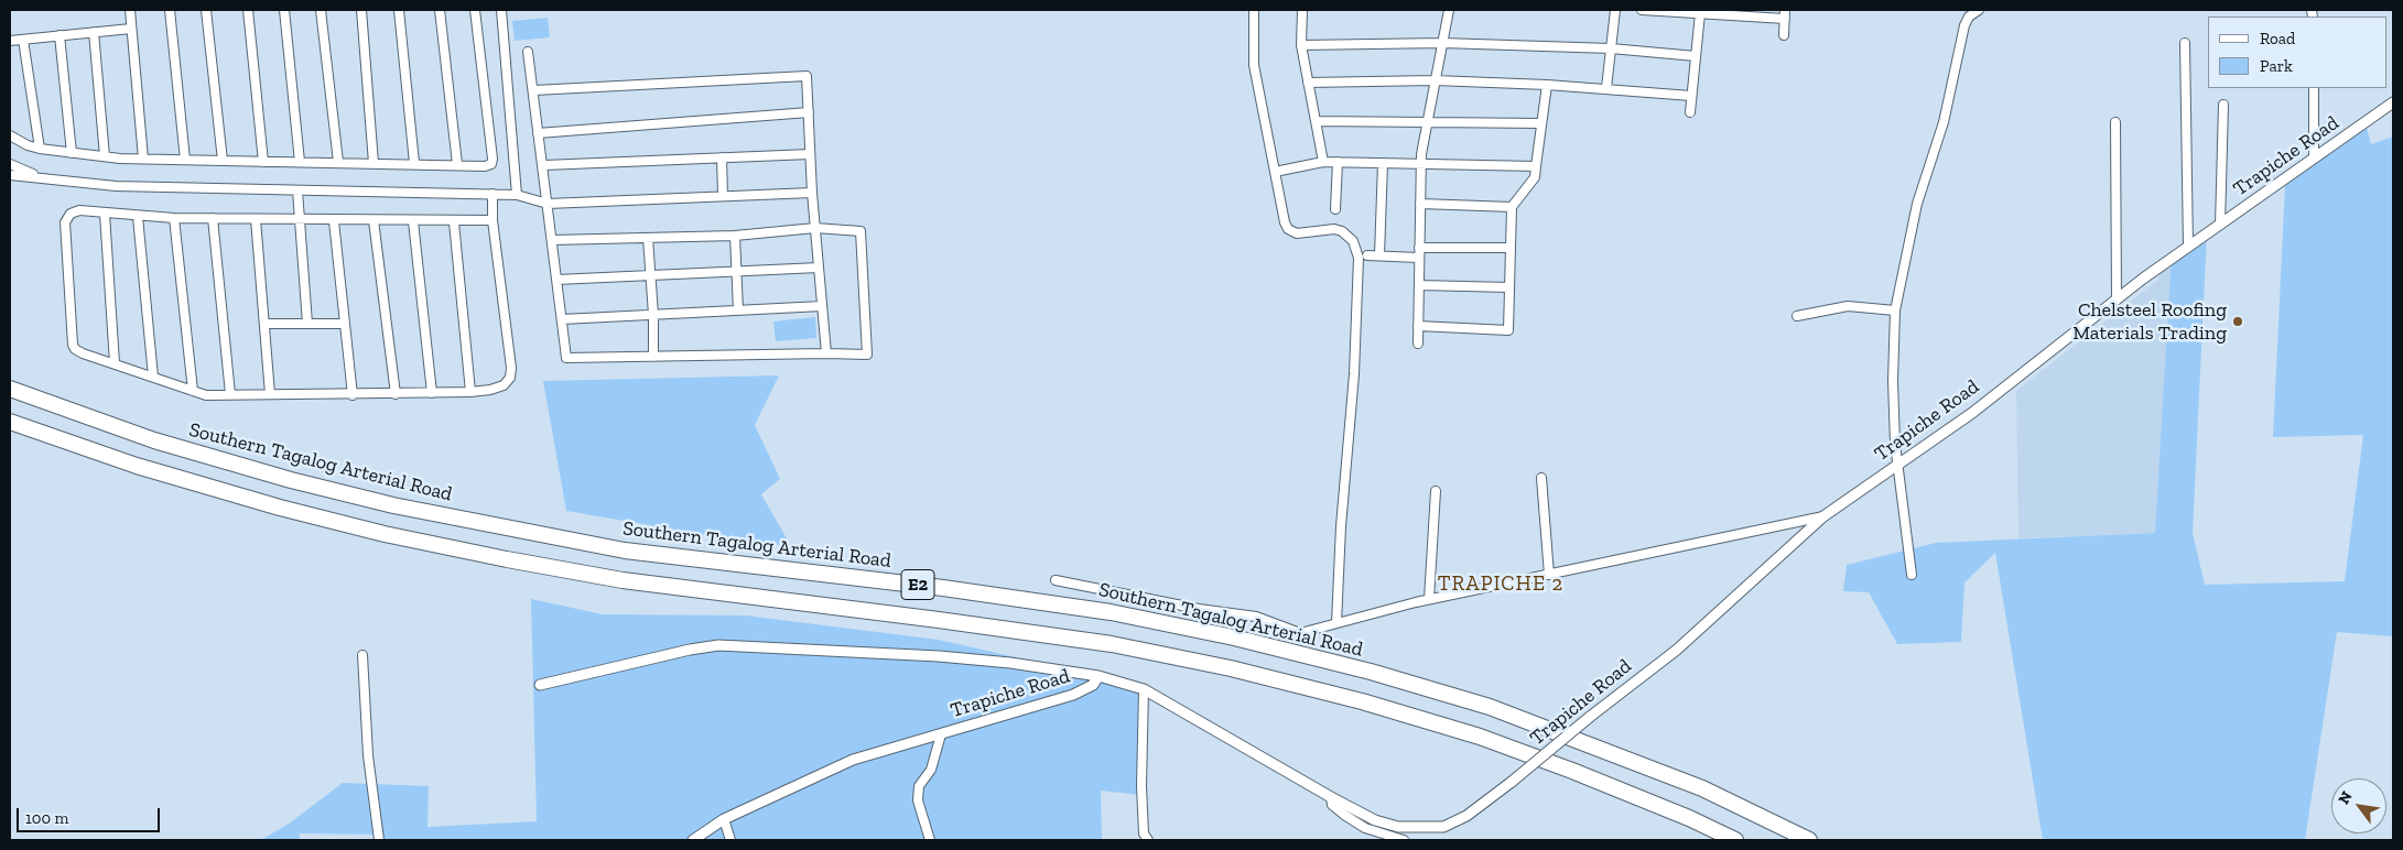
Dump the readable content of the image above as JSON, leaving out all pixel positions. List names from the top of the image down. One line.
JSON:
{"streets":{"highway":["Southern Tagalog Arterial Road","E2"],"street":["Trapiche Road"]},"districts":["TRAPICHE 2"],"places":["Chelsteel Roofing Materials Trading"],"legend":["Road","Park"],"scale_bar":"100 m","north":"top left"}
